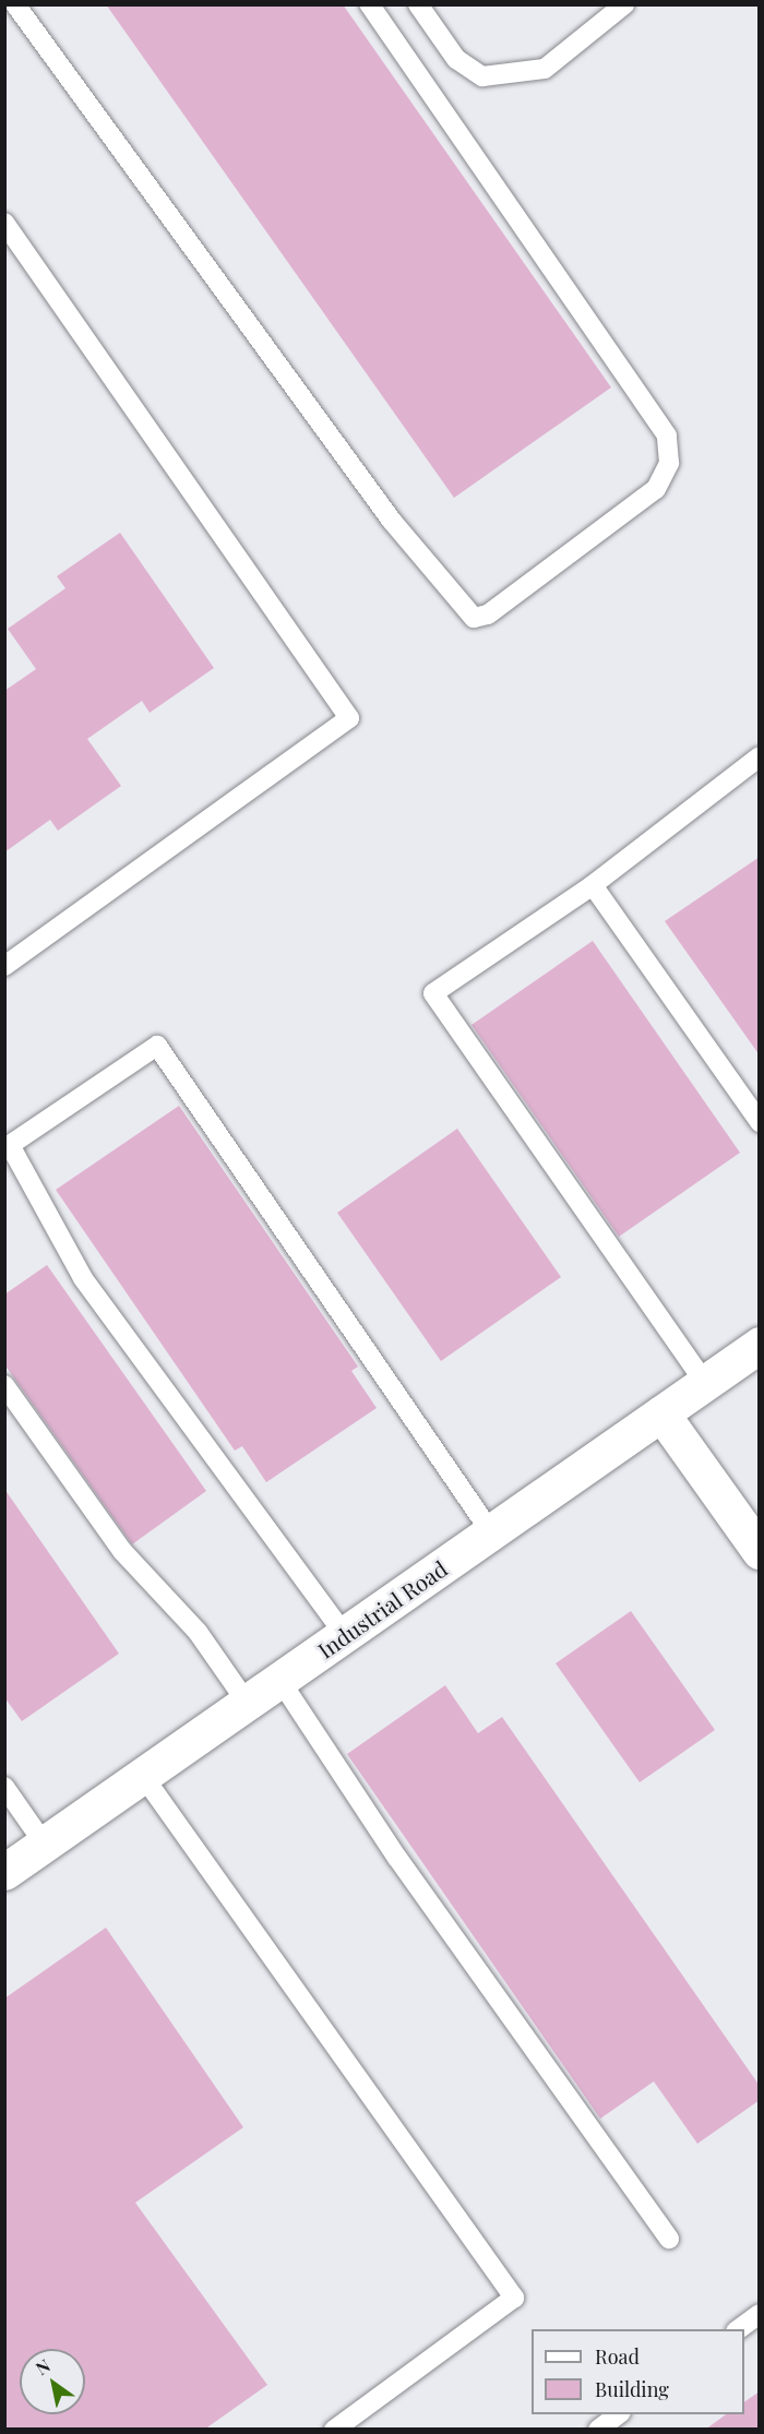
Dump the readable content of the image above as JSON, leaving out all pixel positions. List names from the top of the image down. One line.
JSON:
{"streets":{"street":["Industrial Road"]},"legend":["Road","Building"],"north":"top left"}
